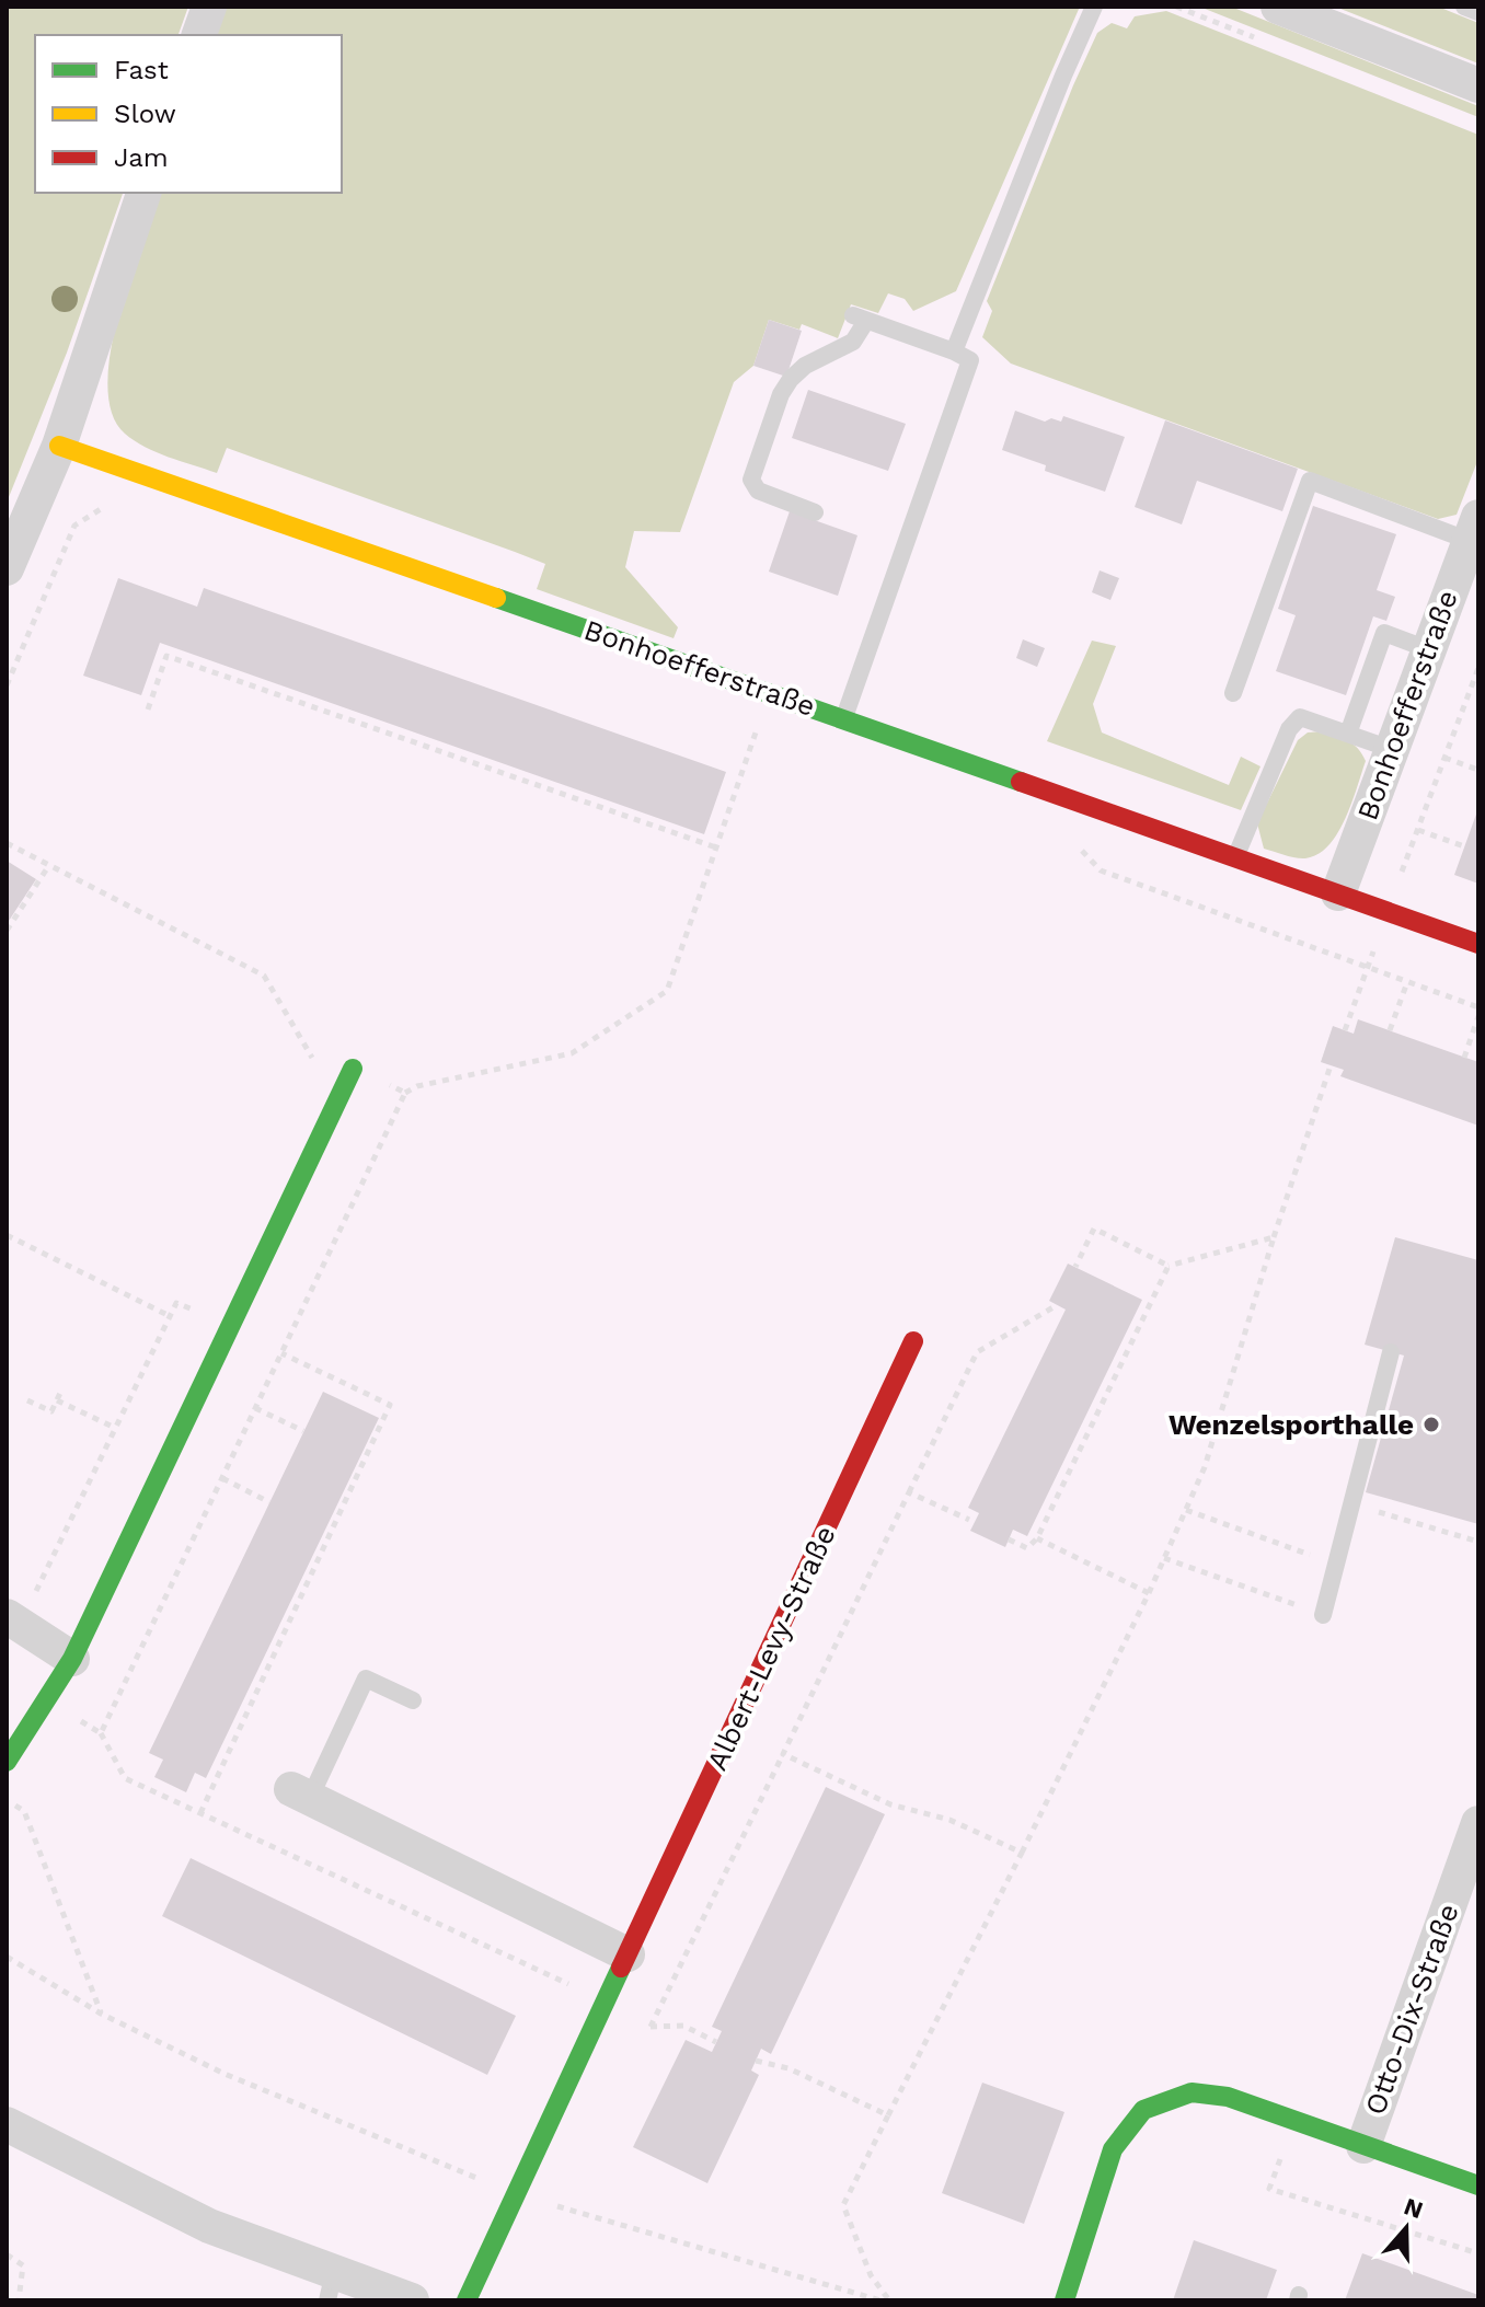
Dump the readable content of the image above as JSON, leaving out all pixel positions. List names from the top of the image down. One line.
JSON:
{"streets":{"street":["Bonhoefferstraße","Albert-Levy-Straße","Otto-Dix-Straße"]},"places":["Wenzelsporthalle"],"legend":["Fast","Slow","Jam"],"north":"top"}
